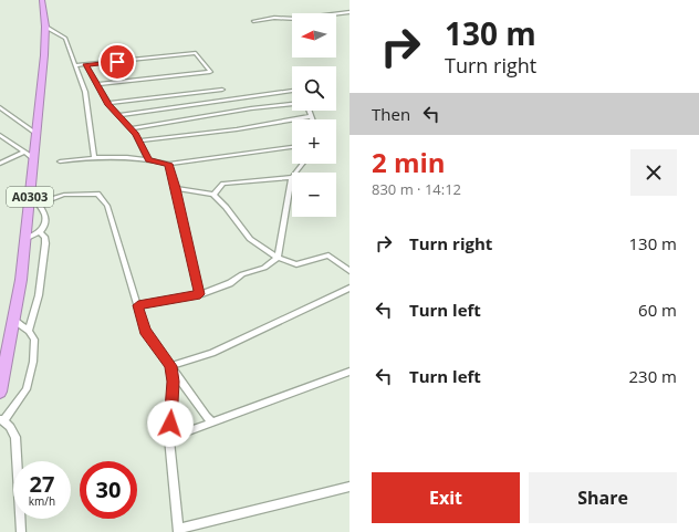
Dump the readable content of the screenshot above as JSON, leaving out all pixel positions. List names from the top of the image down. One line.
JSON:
{"streets":{"highway":["A0303"]},"north":"left","page":{"turn":["130 m","Turn right"],"map_buttons":["+","−"],"then":"Then","heading":["2 min","830 m · 14:12"],"list":[{"name":"Turn right","value":"130 m"},{"name":"Turn left","value":"60 m"},{"name":"Turn left","value":"230 m"}],"speed":"27 km/h","limit":"30","buttons":["Exit","Share"]}}
